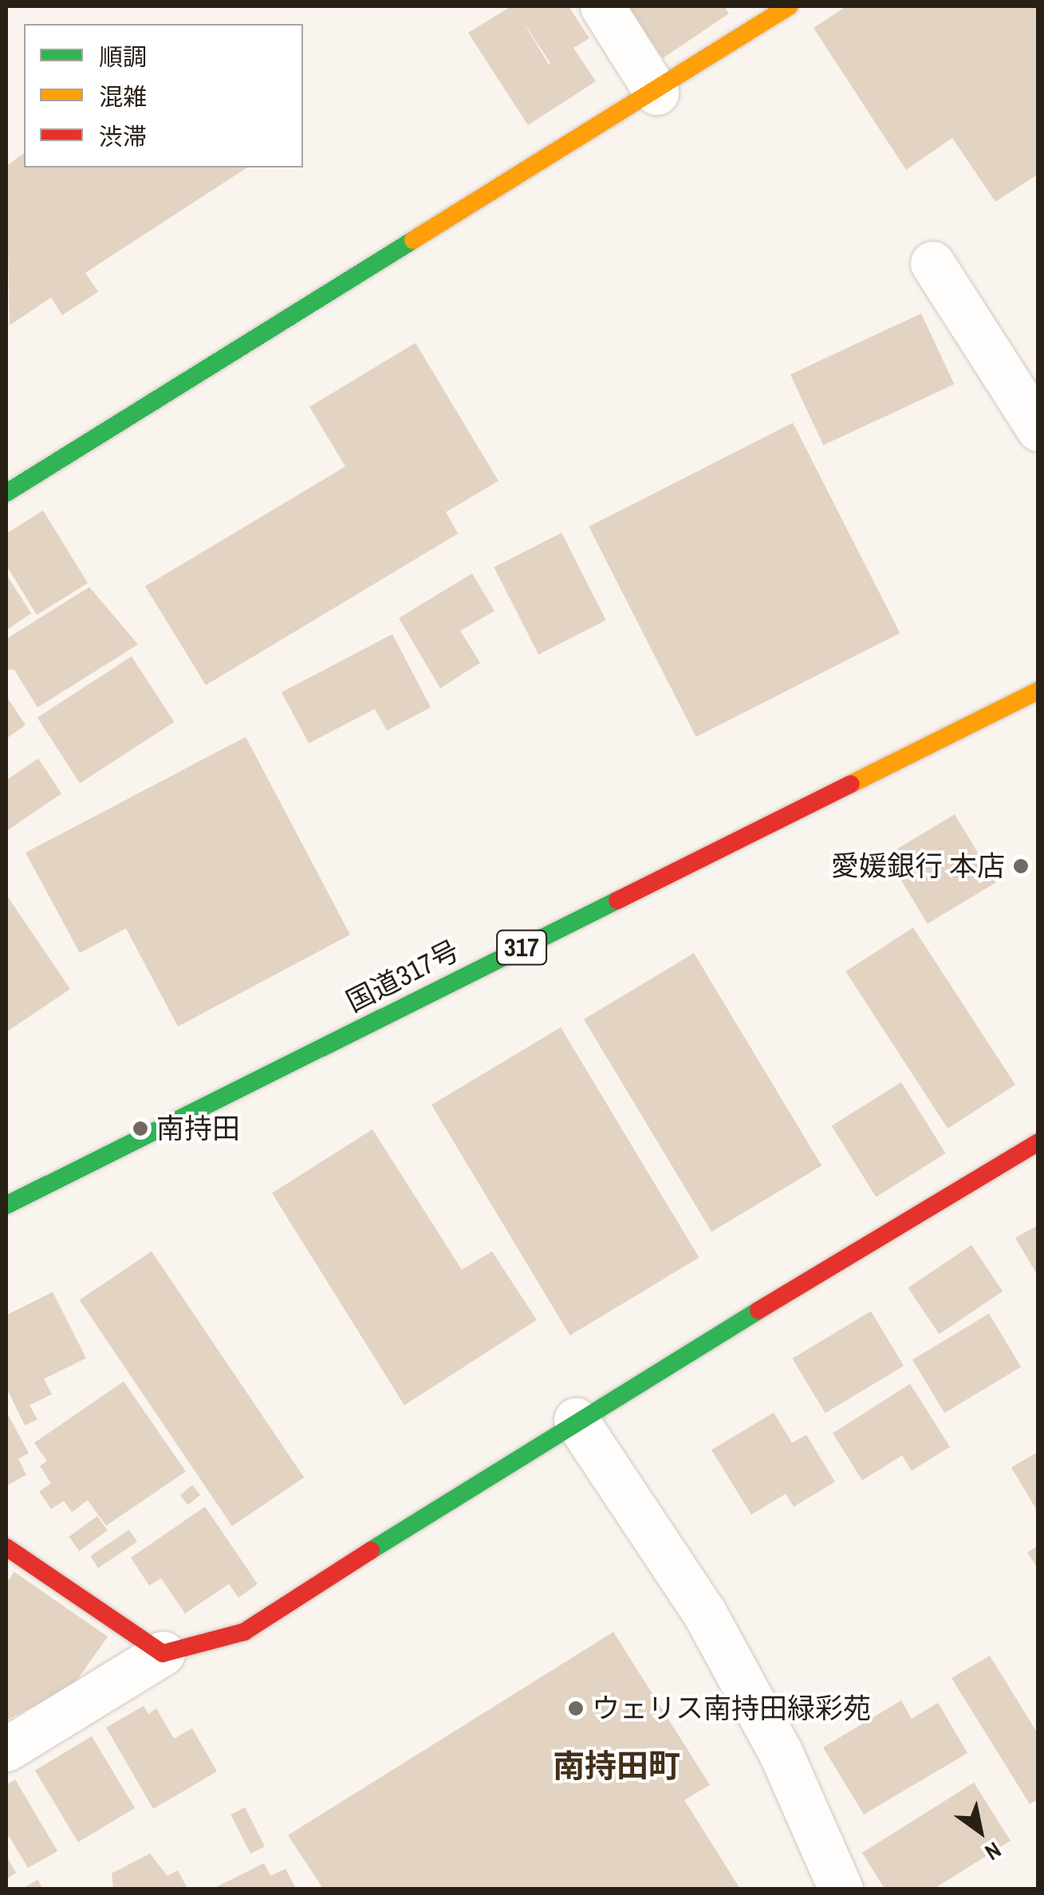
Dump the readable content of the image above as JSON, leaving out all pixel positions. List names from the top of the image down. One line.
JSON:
{"streets":{"main road":["317","国道317号"]},"districts":["南持田町"],"places":["愛媛銀行 本店","南持田","ウェリス南持田緑彩苑"],"legend":["順調","混雑","渋滞"],"north":"bottom right"}
